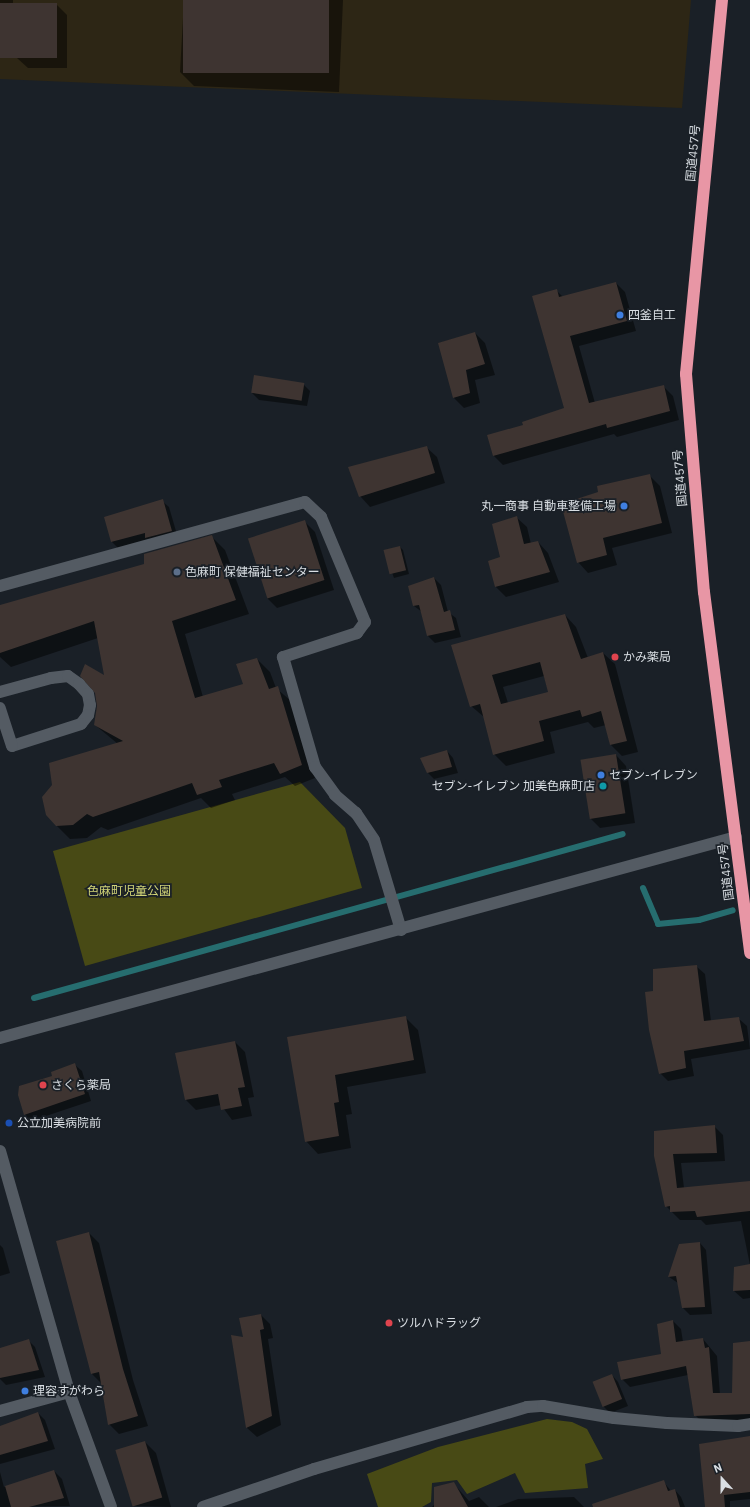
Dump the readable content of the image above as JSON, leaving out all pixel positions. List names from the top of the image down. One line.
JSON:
{"streets":{"highway":["国道457号"]},"parks":["色麻町児童公園"],"places":["四釜自工","丸一商事 自動車整備工場","色麻町 保健福祉センター","かみ薬局","セブン-イレブン","セブン-イレブン 加美色麻町店","さくら薬局","公立加美病院前","ツルハドラッグ","理容すがわら"],"north":"top"}
